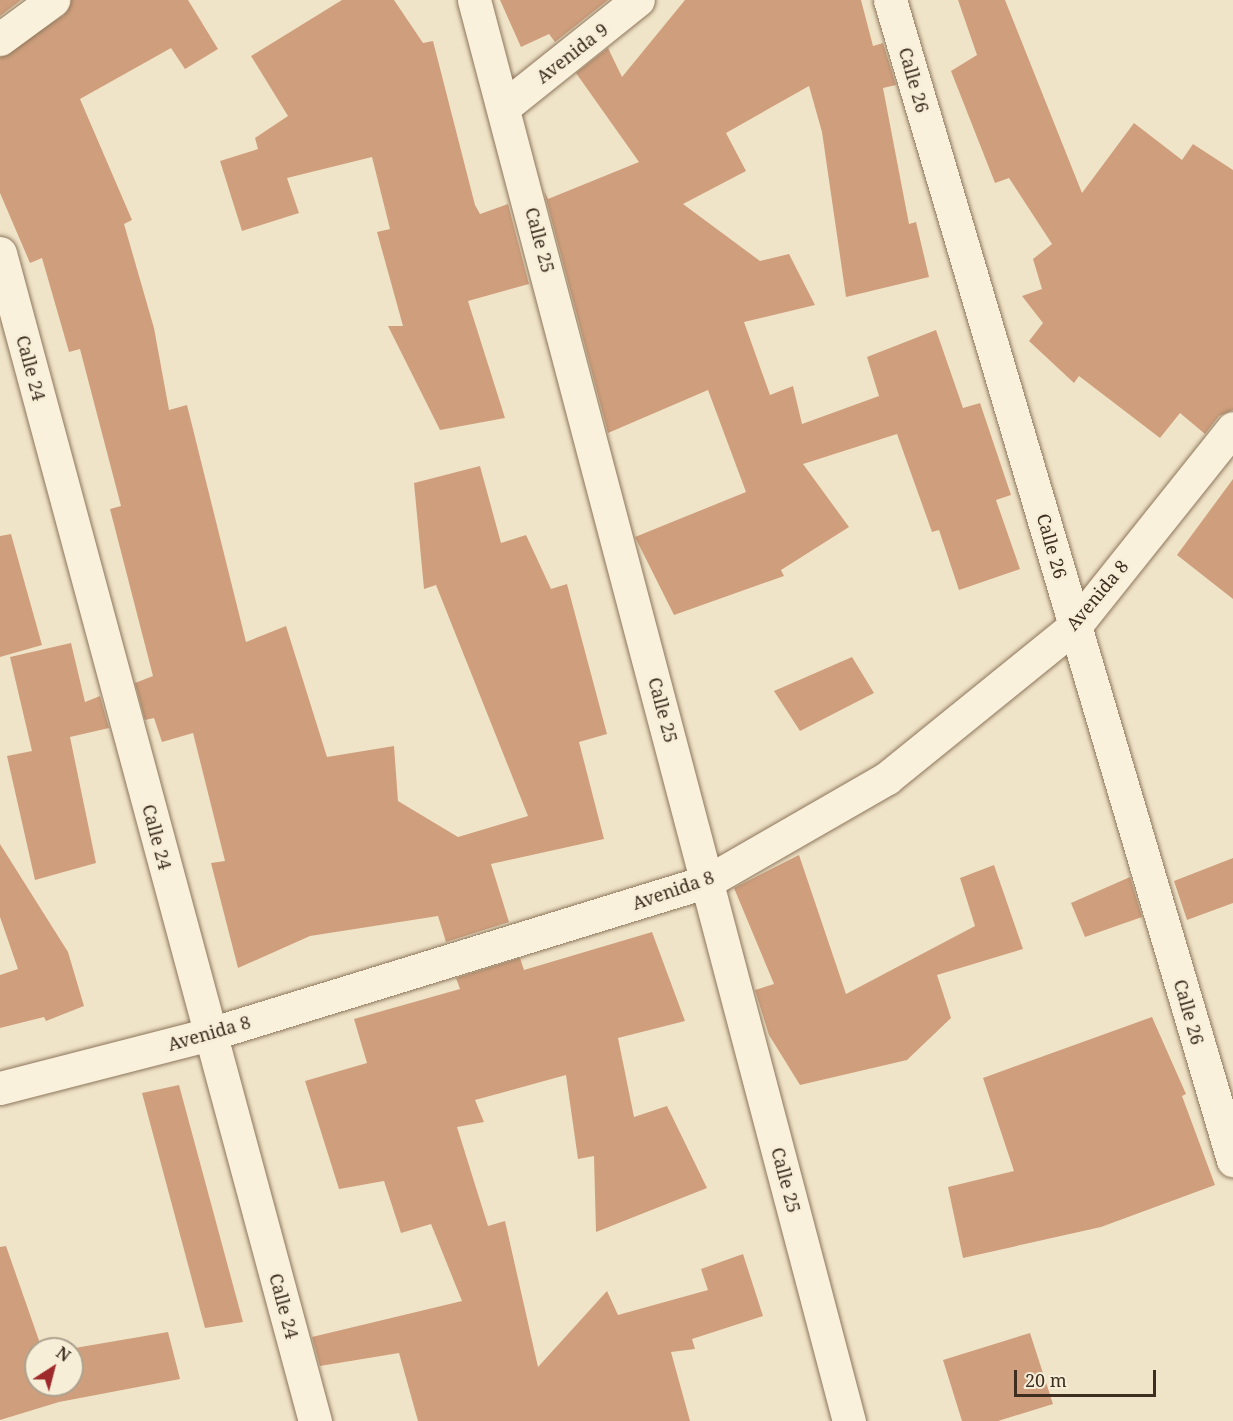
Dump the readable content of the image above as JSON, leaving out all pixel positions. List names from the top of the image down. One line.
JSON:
{"streets":{"street":["Avenida 9","Calle 26","Calle 25","Calle 24","Avenida 8"]},"crossings":[["Avenida 9","Calle 25"],["Calle 26","Avenida 8"],["Calle 25","Avenida 8"],["Calle 24","Avenida 8"]],"scale_bar":"20 m","north":"top right"}
